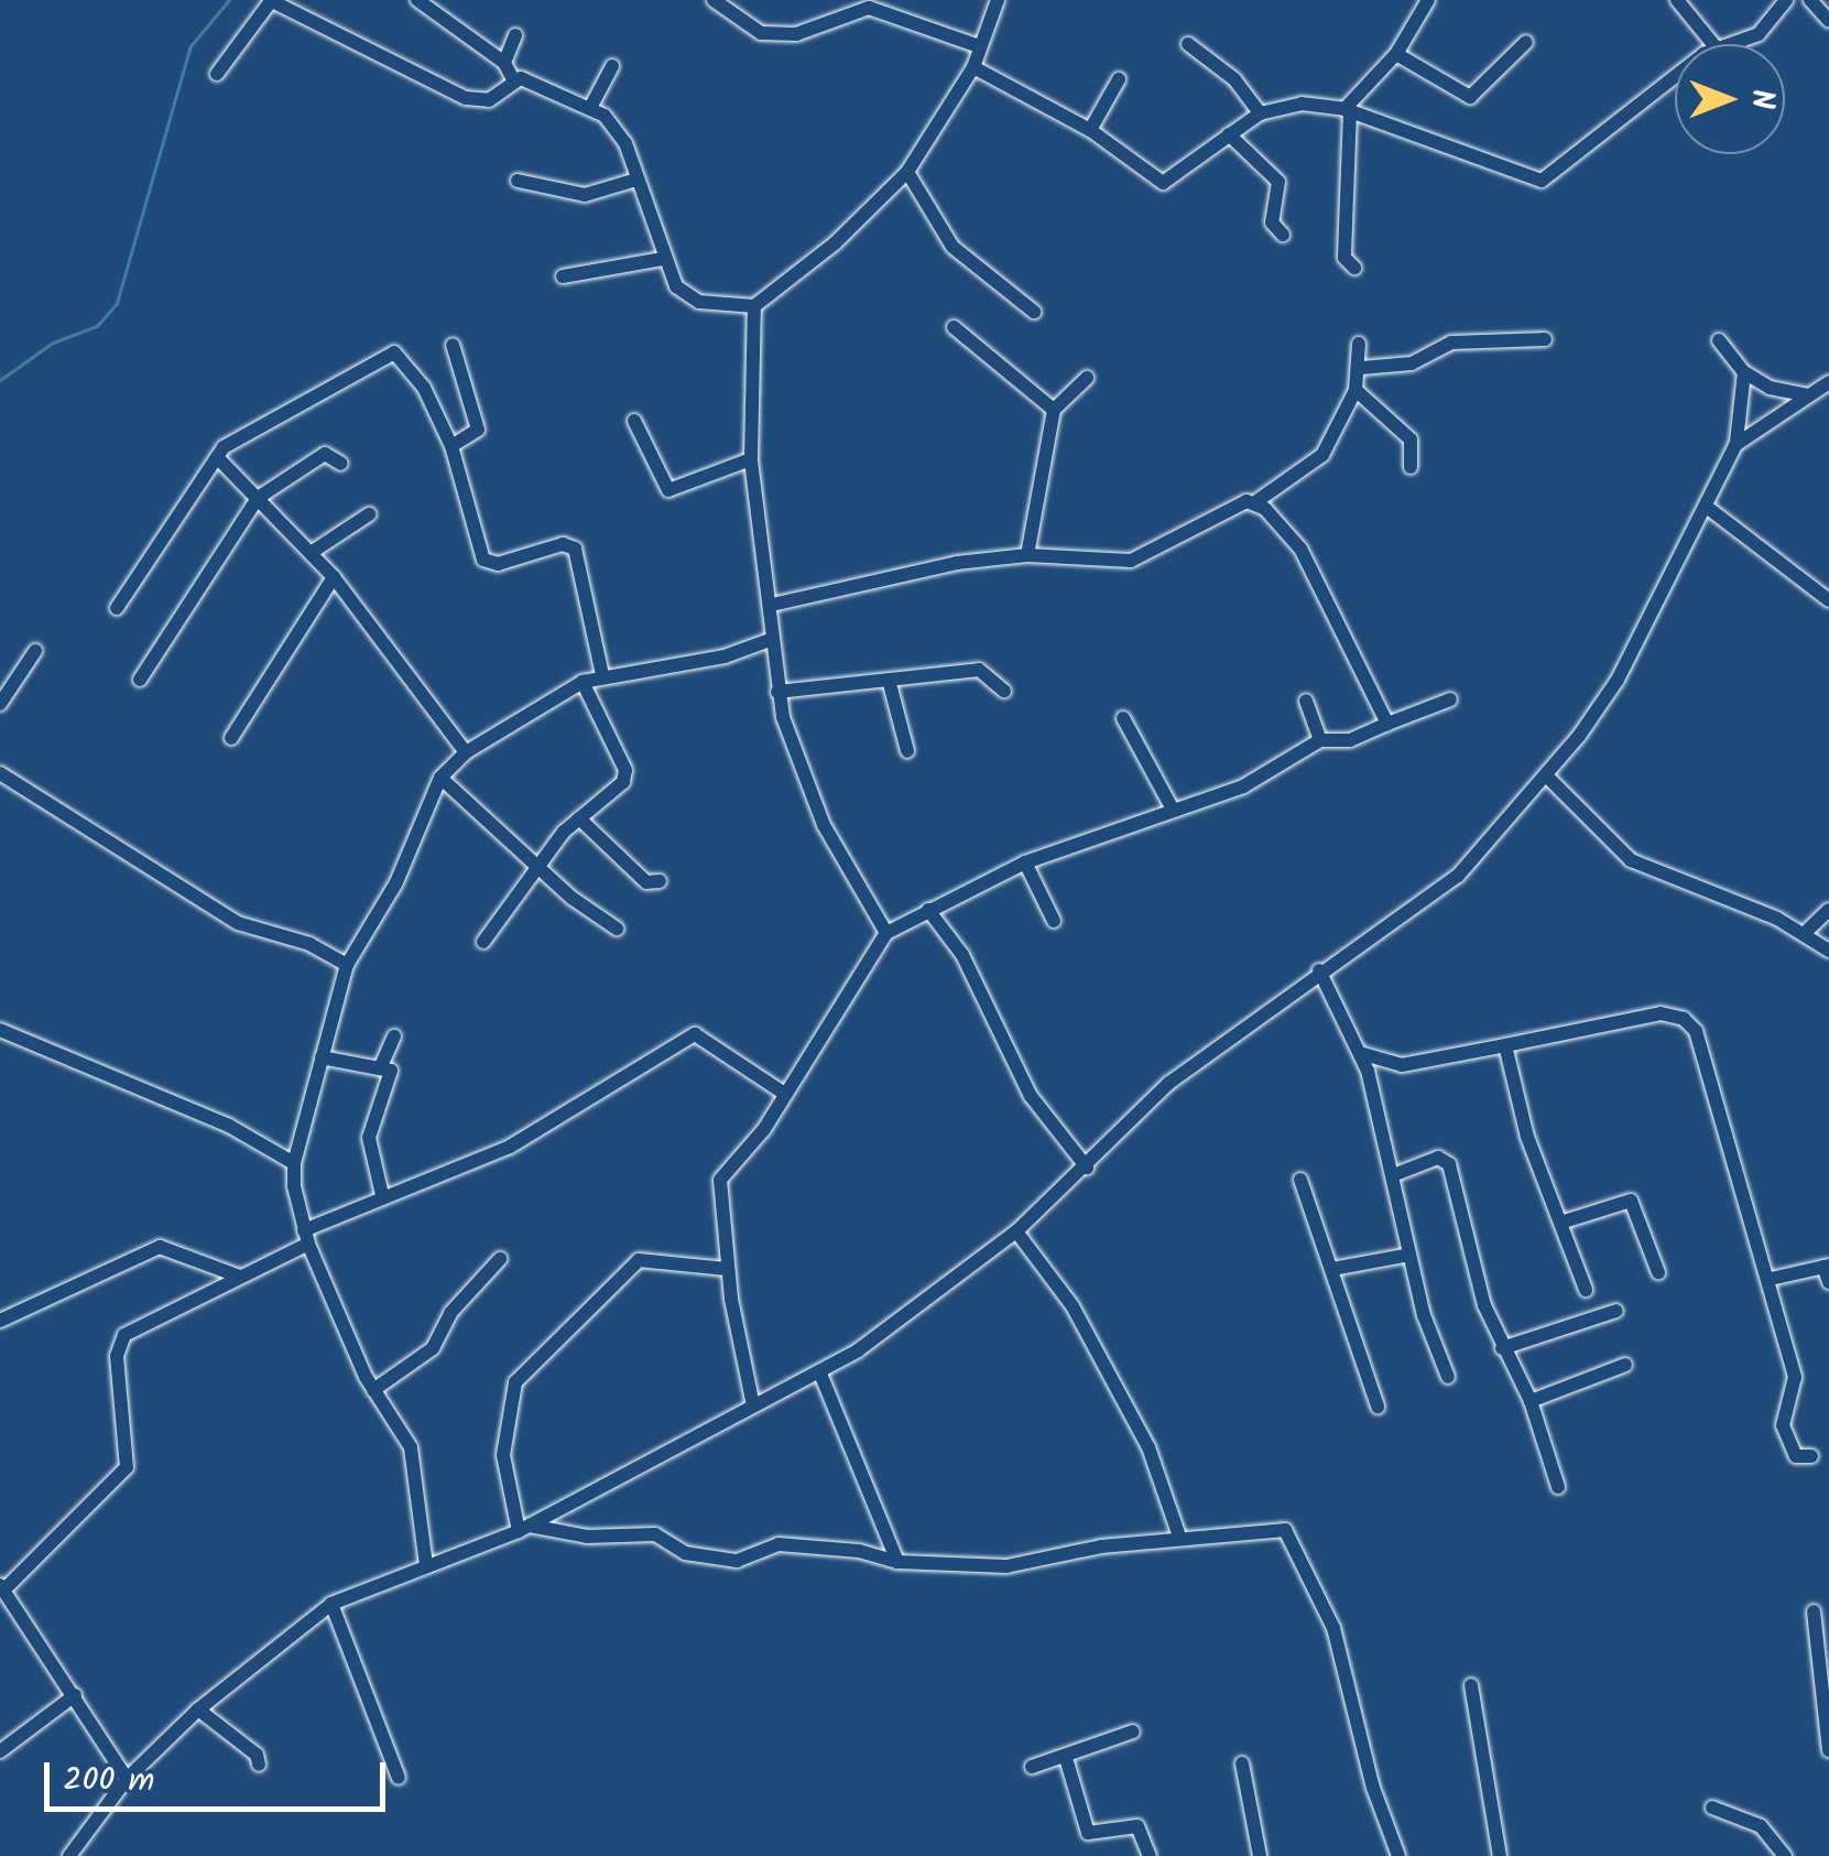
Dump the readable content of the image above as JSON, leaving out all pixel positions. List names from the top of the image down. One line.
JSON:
{"scale_bar":"200 m","north":"right"}
